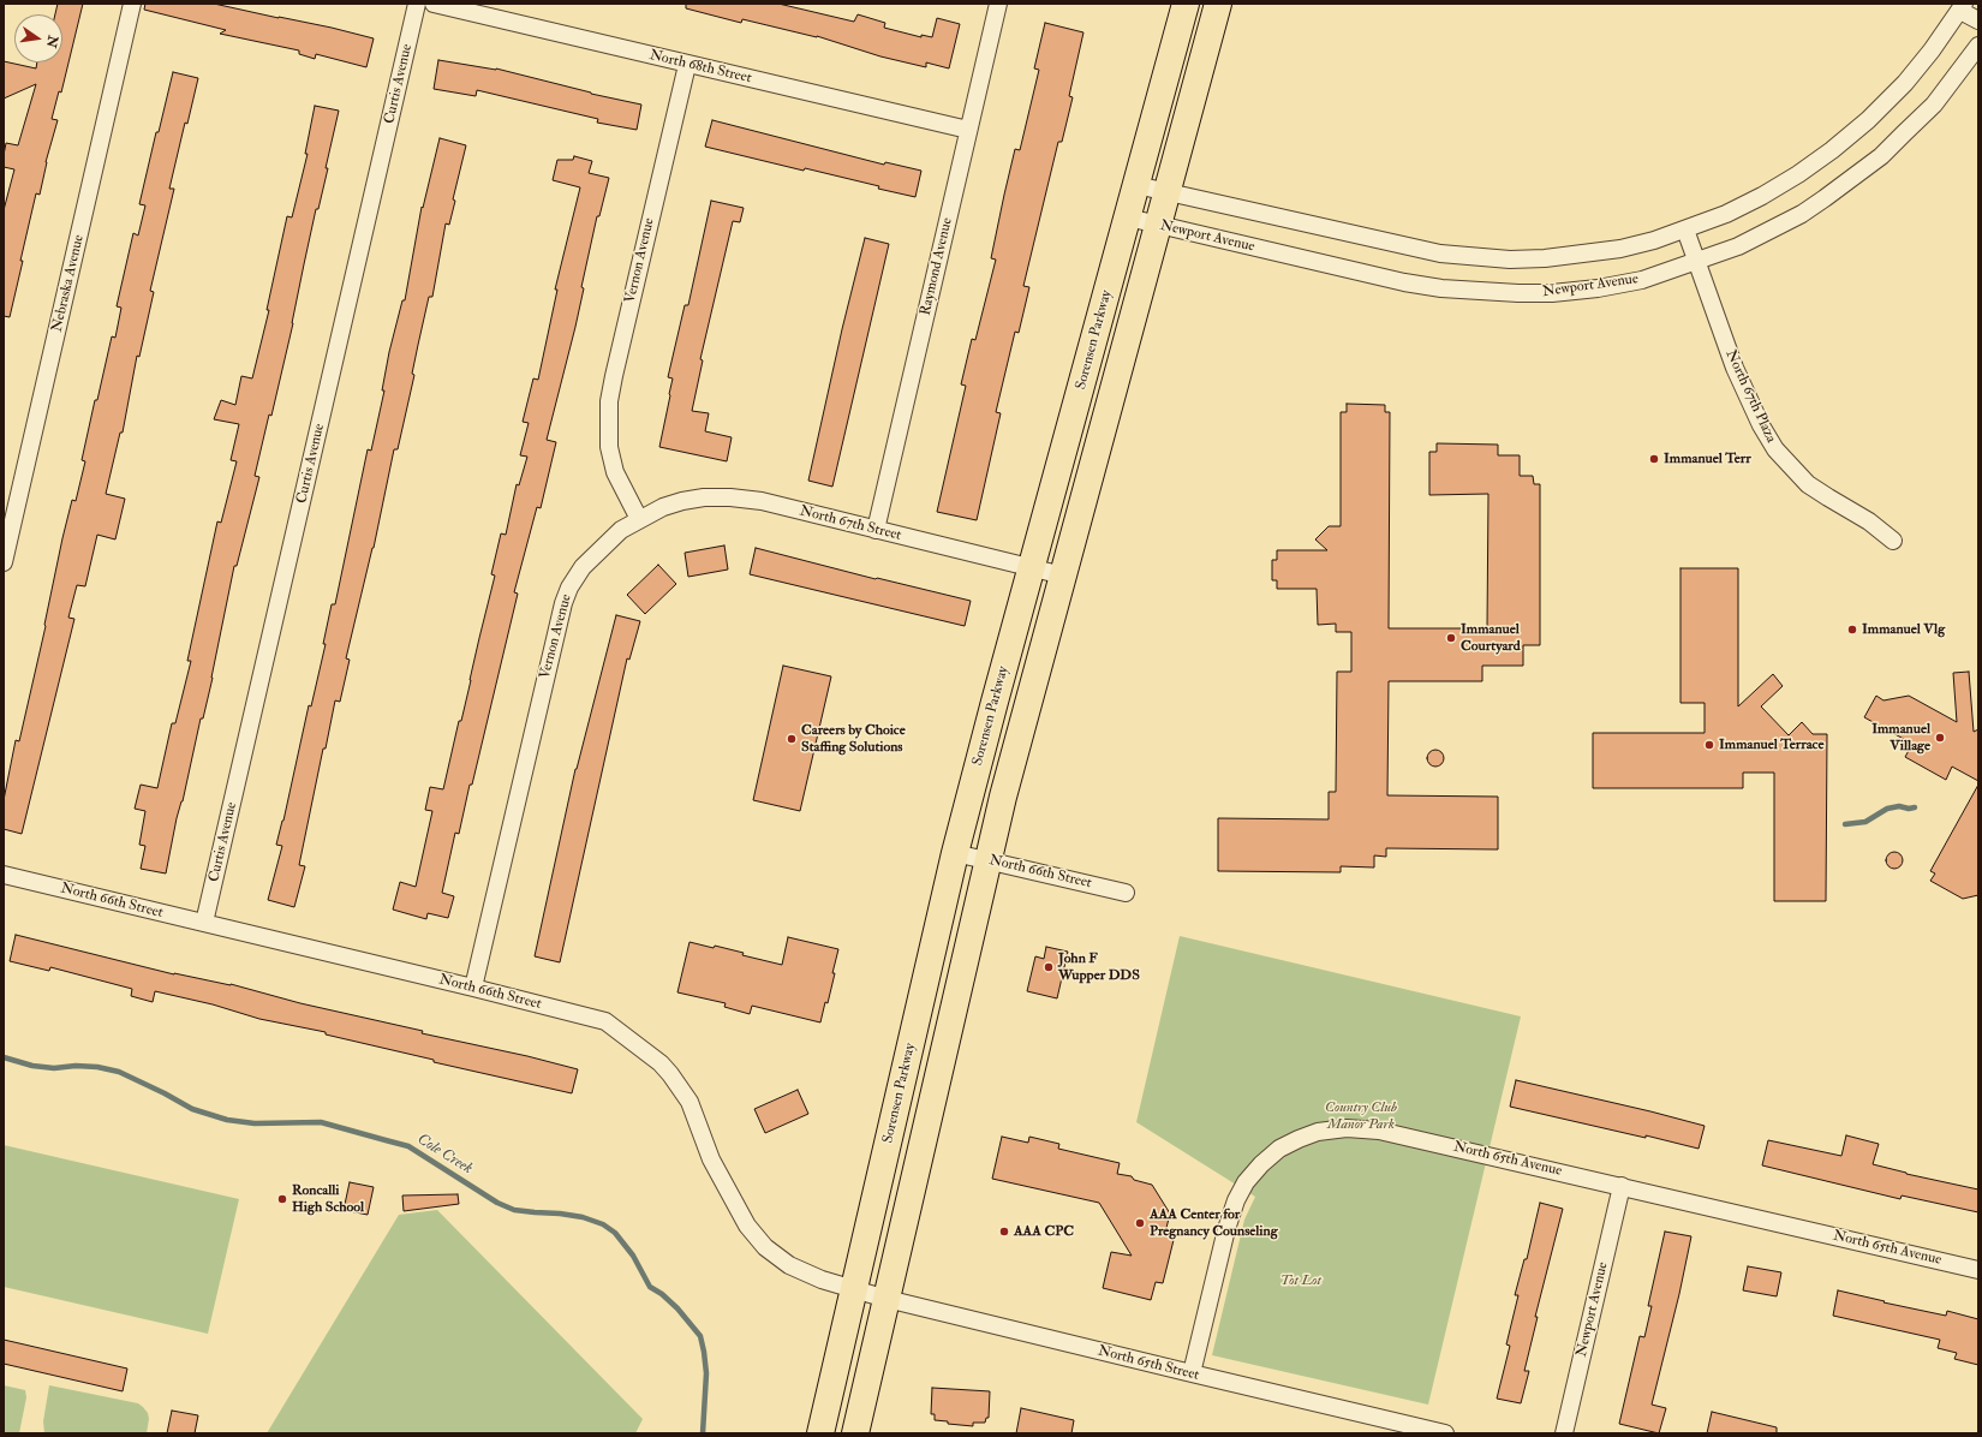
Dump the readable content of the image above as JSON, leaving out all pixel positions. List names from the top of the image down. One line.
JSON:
{"streets":{"main road":["Sorensen Parkway"],"street":["North 68th Street","Curtis Avenue","Newport Avenue","Vernon Avenue","Raymond Avenue","Nebraska Avenue","North 67th Plaza","North 67th Street","North 66th Street","North 65th Avenue","North 65th Street"]},"crossings":[["North 68th Street","Vernon Avenue"],["North 68th Street","Raymond Avenue"],["Curtis Avenue","North 66th Street"],["Newport Avenue","Sorensen Parkway"],["Newport Avenue","North 67th Plaza"],["Newport Avenue","North 65th Avenue"],["Vernon Avenue","North 67th Street"],["Vernon Avenue","North 66th Street"],["Raymond Avenue","North 67th Street"],["Sorensen Parkway","North 67th Street"],["Sorensen Parkway","North 66th Street"],["Sorensen Parkway","North 65th Street"],["North 66th Street","North 65th Street"],["North 65th Avenue","North 65th Street"]],"water":["Cole Creek"],"parks":["Country Club Manor Park","Tot Lot"],"places":["Immanuel Terr","Immanuel Vlg","Immanuel Courtyard","Immanuel Village","Careers by Choice Staffing Solutions","Immanuel Terrace","John F Wupper DDS","Roncalli High School","AAA Center for Pregnancy Counseling","AAA CPC"],"north":"right"}
